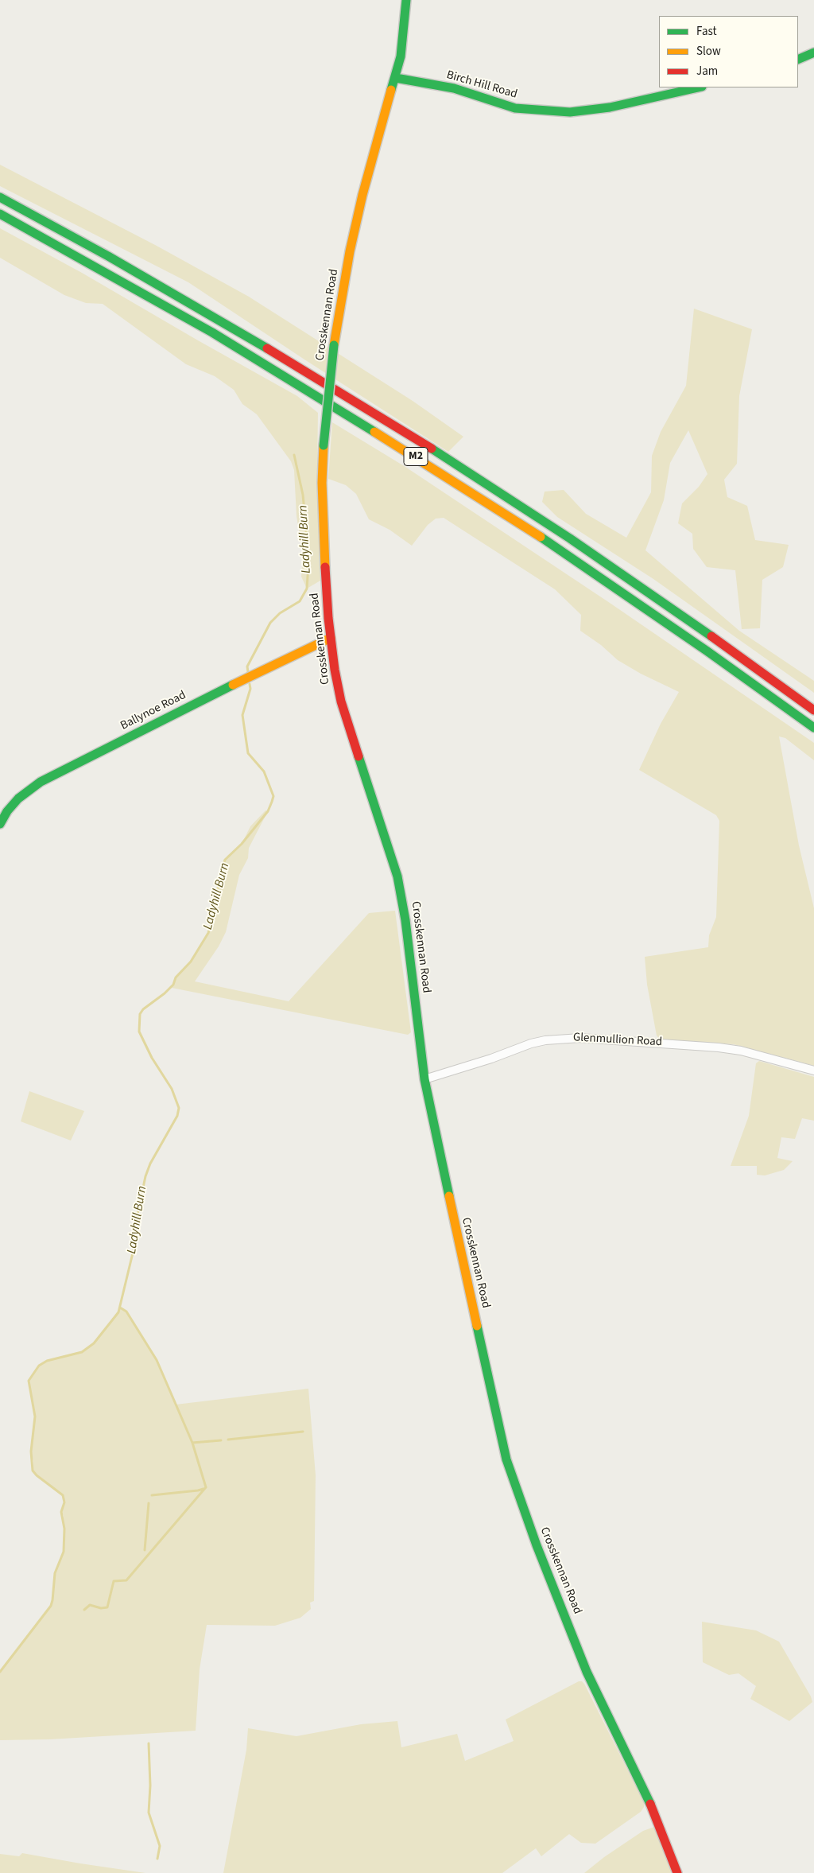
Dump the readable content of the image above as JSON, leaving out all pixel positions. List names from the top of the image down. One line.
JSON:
{"streets":{"main road":["Birch Hill Road","Crosskennan Road","M2","Ballynoe Road"],"street":["Glenmullion Road"]},"crossings":[["Birch Hill Road","Crosskennan Road"],["Crosskennan Road","Ballynoe Road"],["Crosskennan Road","Glenmullion Road"]],"water":["Ladyhill Burn"],"legend":["Fast","Slow","Jam"]}
